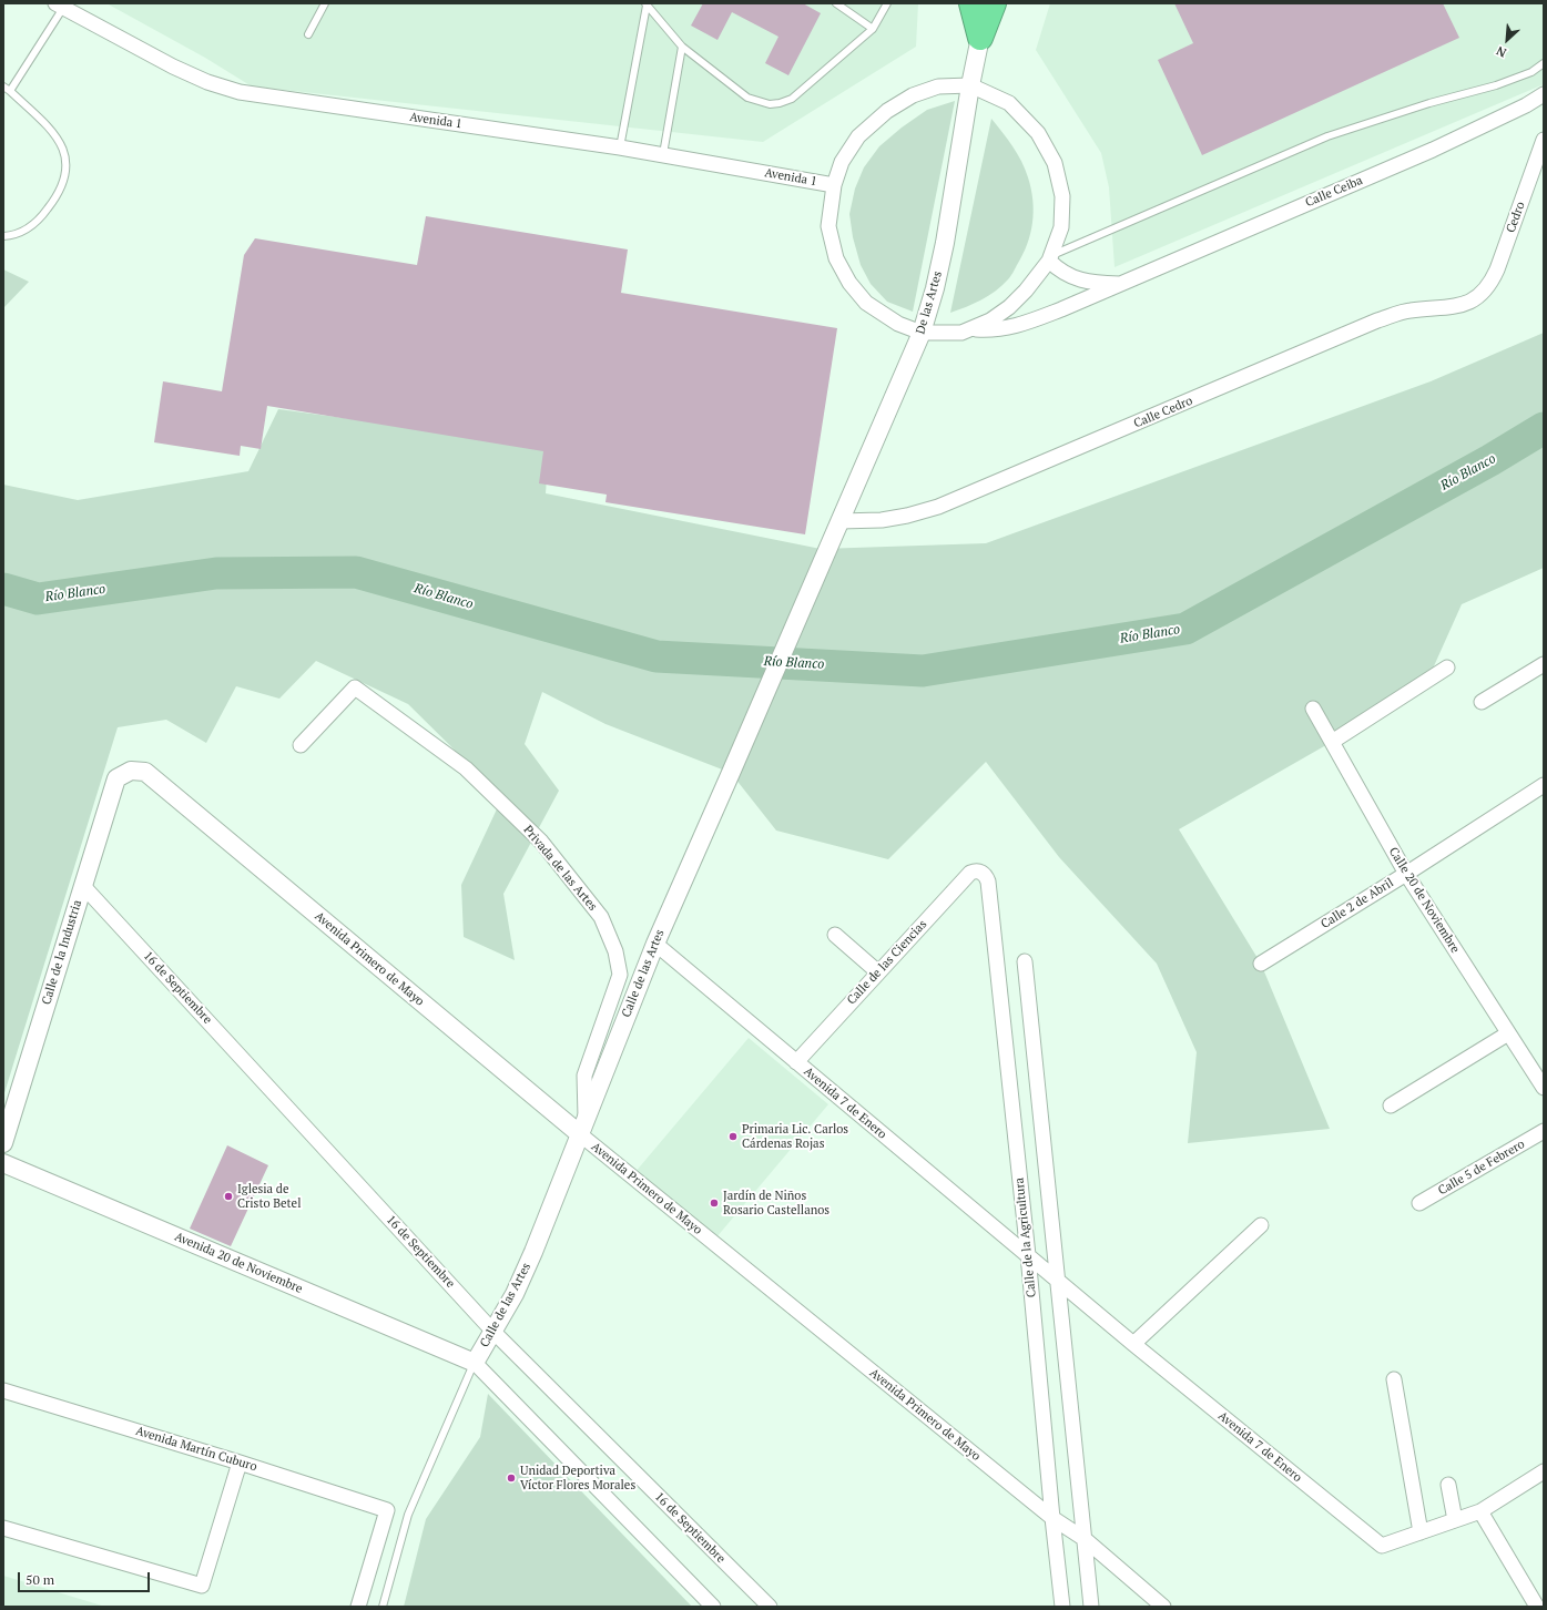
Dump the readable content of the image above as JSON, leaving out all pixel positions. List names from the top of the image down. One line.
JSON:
{"streets":{"street":["Avenida 1","Calle Ceiba","Cedro","De las Artes","Calle Cedro","Privada de las Artes","Calle 20 de Noviembre","Calle 2 de Abril","Calle de la Industria","Avenida Primero de Mayo","Calle de las Ciencias","Calle de las Artes","16 de Septiembre","Avenida 7 de Enero","Calle 5 de Febrero","Calle de la Agricultura","Avenida 20 de Noviembre","Avenida Martín Cuburo"]},"crossings":[["Cedro","Calle Cedro"],["De las Artes","Calle Cedro"],["De las Artes","Calle de las Artes"],["Privada de las Artes","Avenida Primero de Mayo"],["Privada de las Artes","Calle de las Artes"],["Calle 20 de Noviembre","Calle 2 de Abril"],["Calle de la Industria","Avenida Primero de Mayo"],["Calle de la Industria","16 de Septiembre"],["Avenida Primero de Mayo","Calle de las Artes"],["Avenida Primero de Mayo","Calle de la Agricultura"],["Calle de las Ciencias","Avenida 7 de Enero"],["Calle de las Ciencias","Calle de la Agricultura"],["Calle de las Artes","16 de Septiembre"],["Calle de las Artes","Avenida 7 de Enero"],["Calle de las Artes","Avenida 20 de Noviembre"],["Avenida 7 de Enero","Calle de la Agricultura"]],"water":["Río Blanco"],"places":["Primaria Lic. Carlos Cárdenas Rojas","Iglesia de Cristo Betel","Jardín de Niños Rosario Castellanos","Unidad Deportiva Víctor Flores Morales"],"scale_bar":"50 m","north":"bottom left"}
